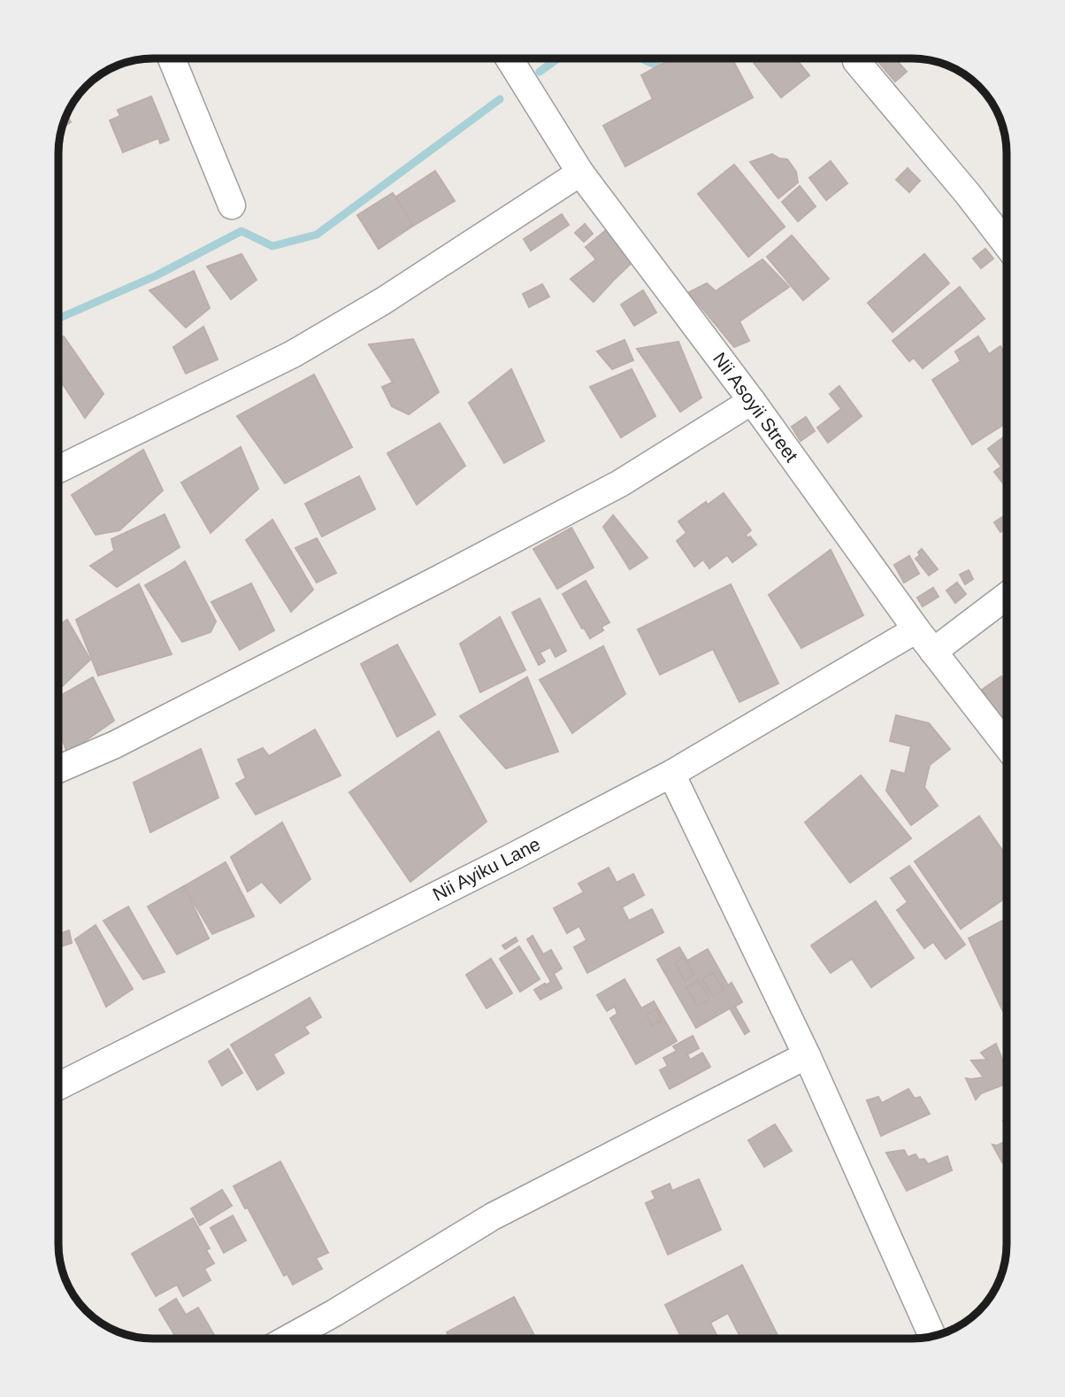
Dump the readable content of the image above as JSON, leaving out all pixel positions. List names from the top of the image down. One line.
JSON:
{"streets":{"street":["Nii Asoyii Street","Nii Ayiku Lane"]},"crossings":[["Nii Asoyii Street","Nii Ayiku Lane"]]}
